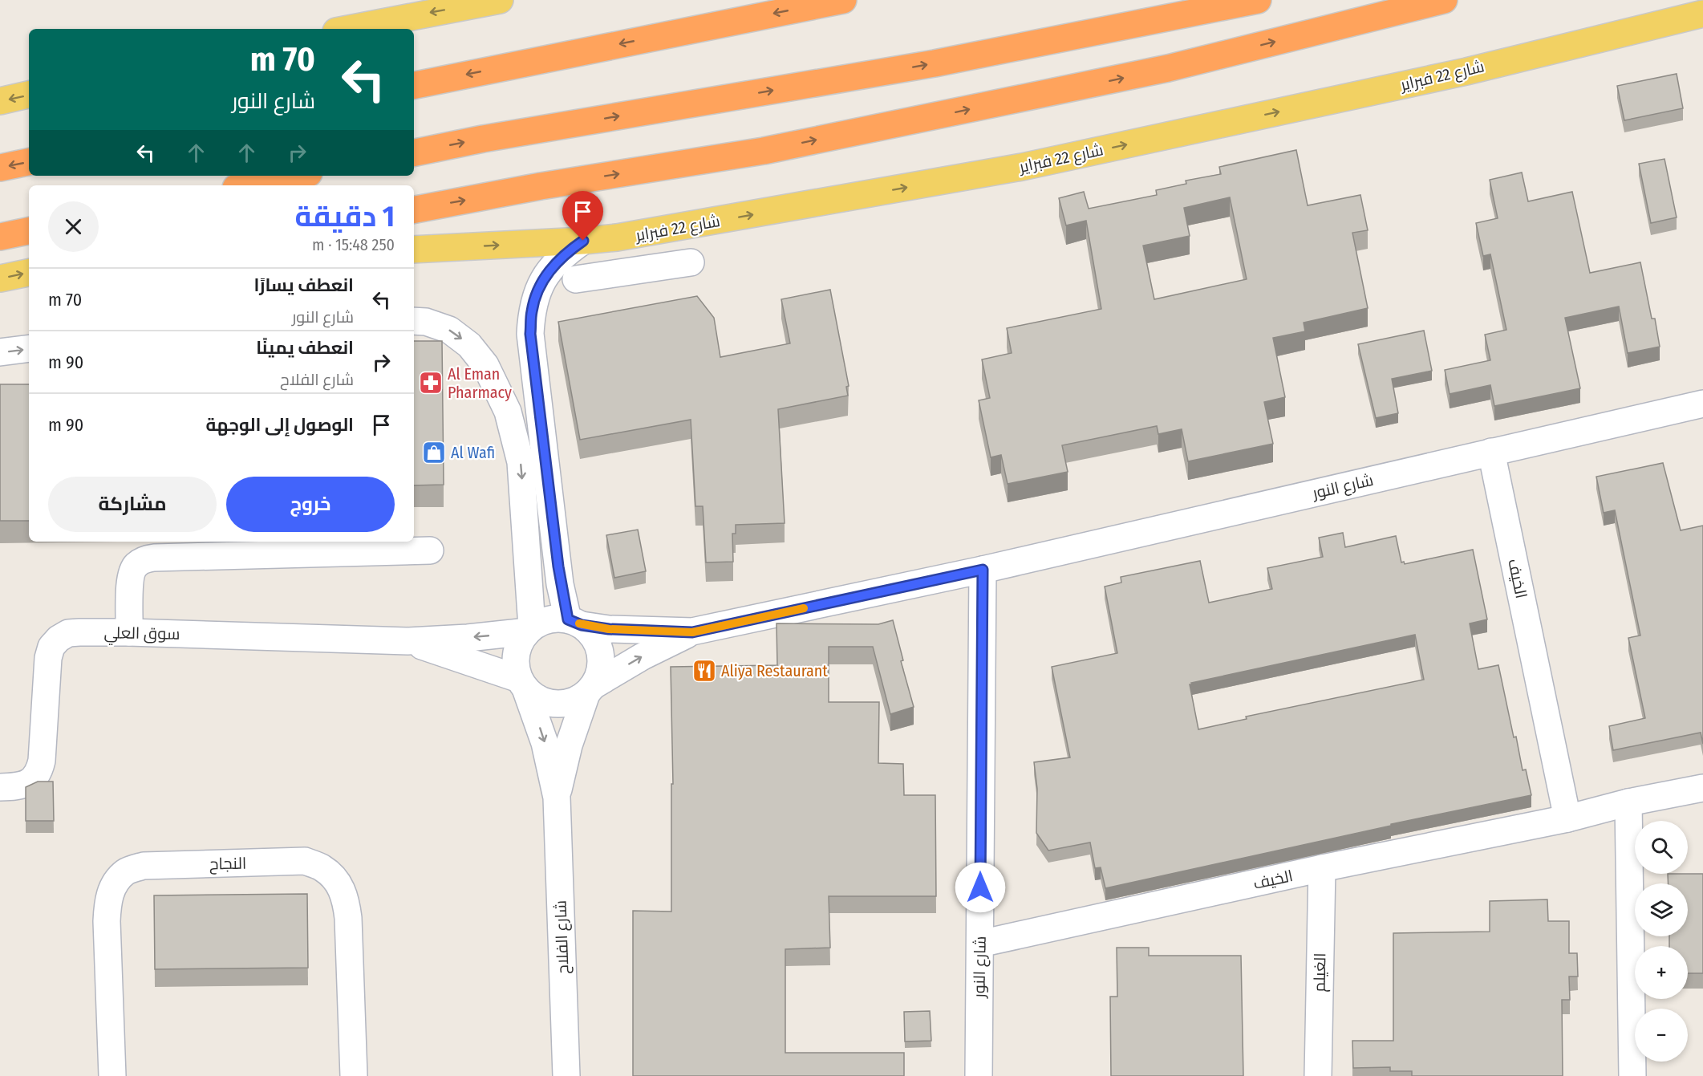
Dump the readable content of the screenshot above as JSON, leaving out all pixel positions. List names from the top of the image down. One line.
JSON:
{"streets":{"main road":["شارع 22 فبراير"],"street":["شارع النور","الخيف","سوق العلي","النجاح","شارع الفلاح","الغيلم"]},"crossings":[["شارع النور","الخيف"],["شارع النور","سوق العلي"],["شارع النور","شارع الفلاح"],["الخيف","الغيلم"],["سوق العلي","شارع الفلاح"]],"one_way":["شارع 22 فبراير"],"places":{"pharmacy":["Al Eman Pharmacy"],"shop":["Al Wafi"],"restaurant":["Aliya Restaurant"]},"page":{"turn":["70 m","شارع النور"],"heading":["1 دقيقة","250 m · 15:48"],"list":[{"name":"انعطف يسارًا","note":"شارع النور","value":"70 m"},{"name":"انعطف يمينًا","note":"شارع الفلاح","value":"90 m"},{"name":"الوصول إلى الوجهة","value":"90 m"}],"buttons":["خروج","مشاركة"],"map_buttons":["+","−"]}}
